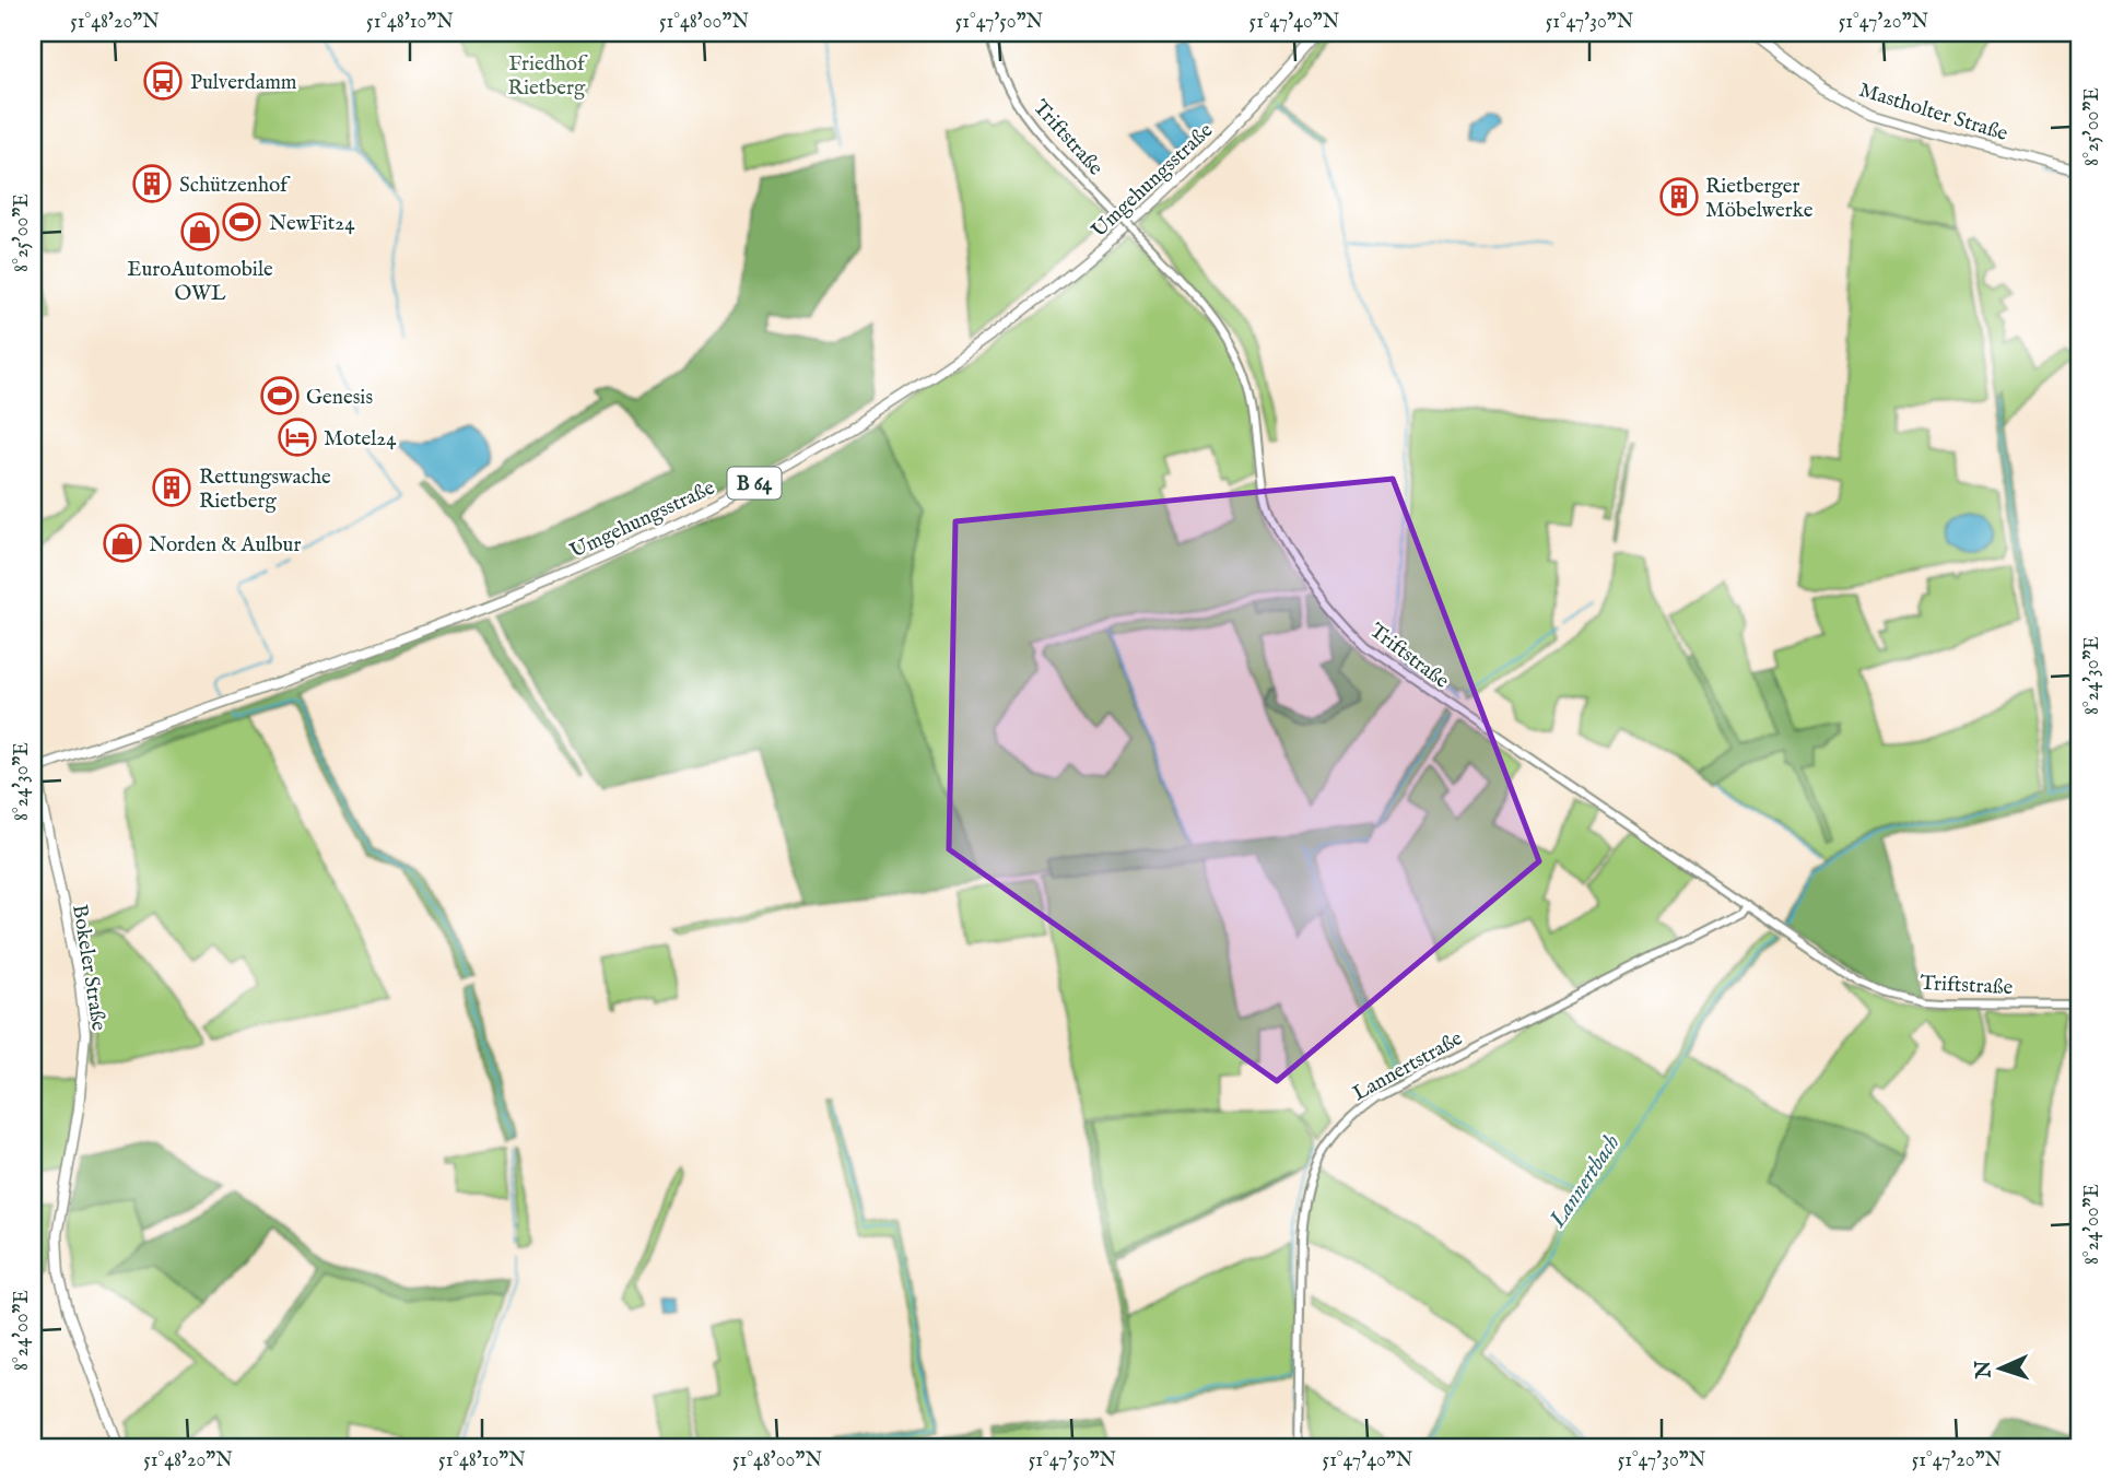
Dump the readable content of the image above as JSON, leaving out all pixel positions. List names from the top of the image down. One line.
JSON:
{"streets":{"main road":["Mastholter Straße","Umgehungsstraße","B 64","Bokeler Straße"],"street":["Triftstraße","Lannertstraße"]},"crossings":[["Triftstraße","Lannertstraße"],["Umgehungsstraße","Bokeler Straße"]],"water":["Lannertbach"],"parks":["Friedhof Rietberg"],"places":{"bus stop":["Pulverdamm"],"building":["Schützenhof","Rietberger Möbelwerke","Rettungswache Rietberg"],"sports":["NewFit24","Genesis"],"shop":["EuroAutomobile OWL","Norden & Aulbur"],"hotel":["Motel24"]},"north":"left","coordinates":["51°48'20\"N","51°48'10\"N","51°48'00\"N","51°47'50\"N","51°47'40\"N","51°47'30\"N","51°47'20\"N","8°25'00\"E","8°24'30\"E","8°24'00\"E"]}
